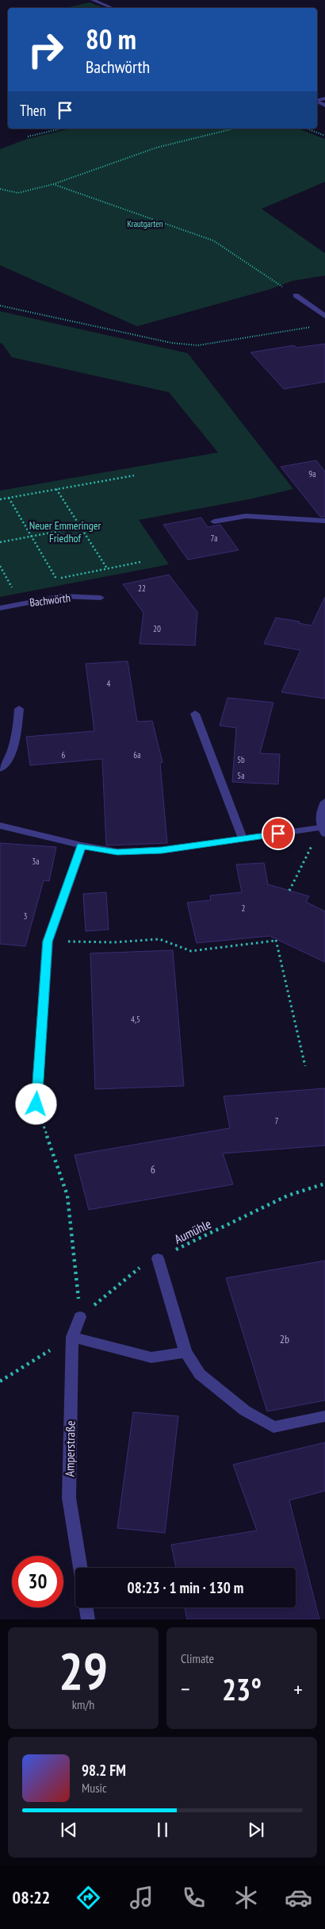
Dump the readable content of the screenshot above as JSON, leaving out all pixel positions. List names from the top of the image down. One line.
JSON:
{"streets":{"street":["Bachwörth","Amperstraße"],"path":["Aumühle"]},"crossings":[["Aumühle","Amperstraße"]],"parks":["Krautgarten","Neuer Emmeringer Friedhof"],"house_numbers":["9a","7a","22","20","4","6","6a","5b","5a","3a","2","3","4,5","7","6","2b"],"page":{"turn":["80 m","Bachwörth"],"then":"Then","limit":"30","trip":"08:23 · 1 min · 130 m","tile":[["29","km/h"],"Climate"],"heat":["−","23°","+"],"song":["98.2 FM","Music"],"tabs":"08:22"}}
